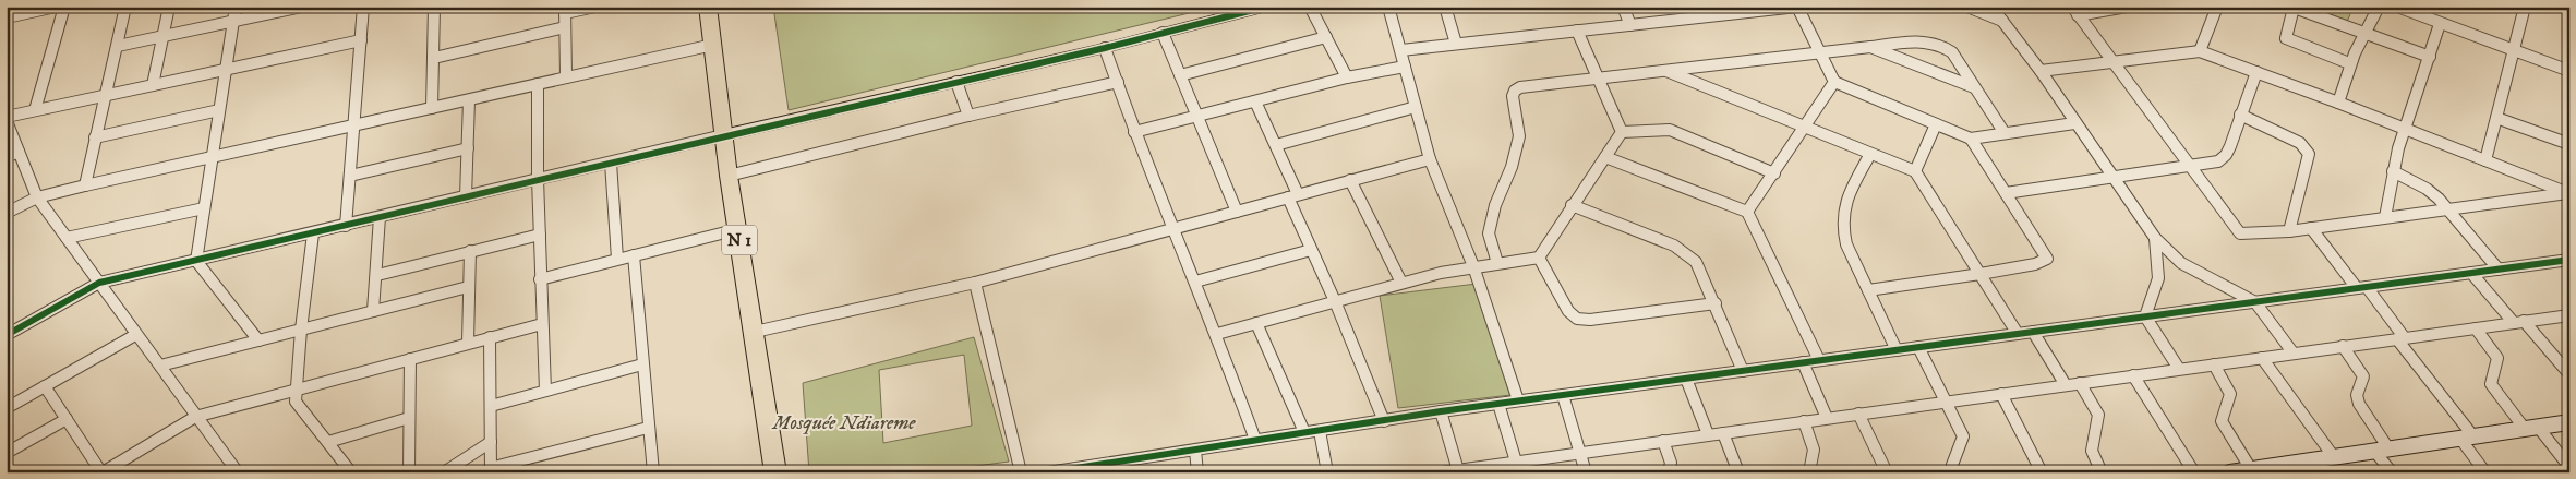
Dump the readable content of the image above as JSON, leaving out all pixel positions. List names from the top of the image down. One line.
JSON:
{"streets":{"highway":["N 1"]},"parks":["Mosquée Ndiareme"]}
